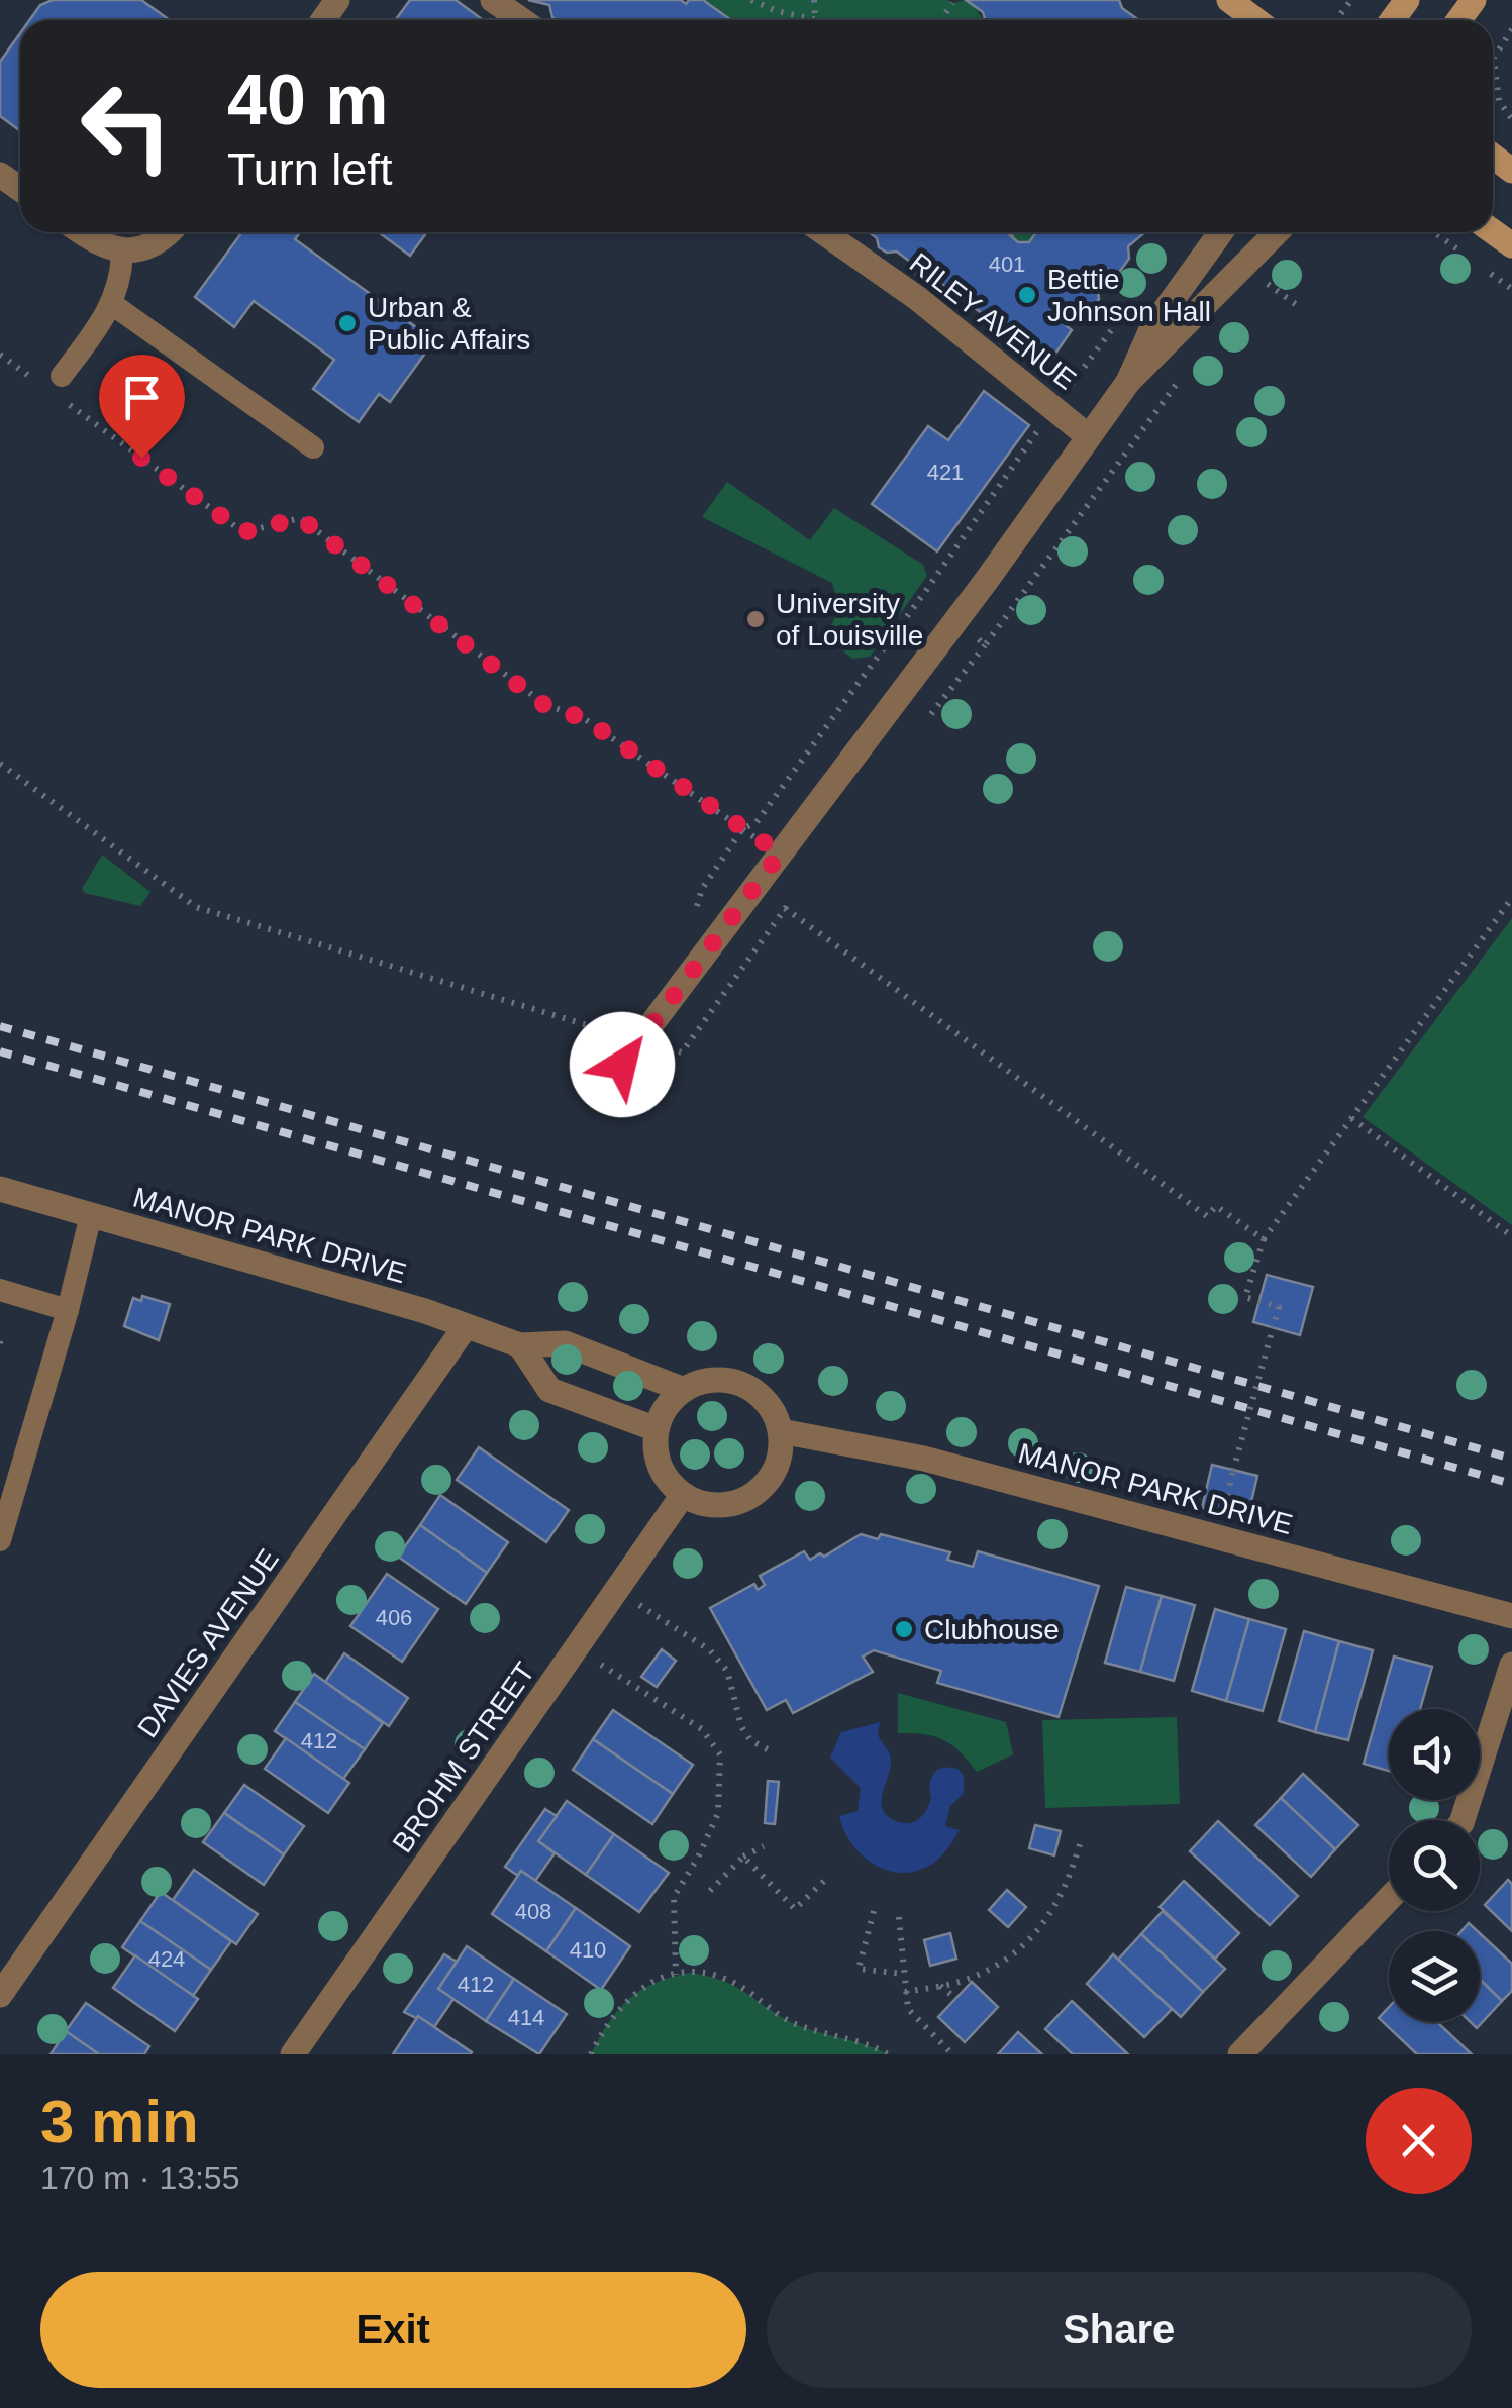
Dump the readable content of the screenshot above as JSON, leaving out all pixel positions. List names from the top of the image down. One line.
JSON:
{"streets":{"street":["RILEY AVENUE","MANOR PARK DRIVE","DAVIES AVENUE","BROHM STREET"]},"crossings":[["MANOR PARK DRIVE","DAVIES AVENUE"],["MANOR PARK DRIVE","BROHM STREET"]],"places":["Bettie Johnson Hall","Urban & Public Affairs","University of Louisville","Clubhouse"],"house_numbers":["401","421","406","412","408","410","424","412","414"],"page":{"turn":["40 m","Turn left"],"heading":["3 min","170 m · 13:55"],"buttons":["Exit","Share"]}}
